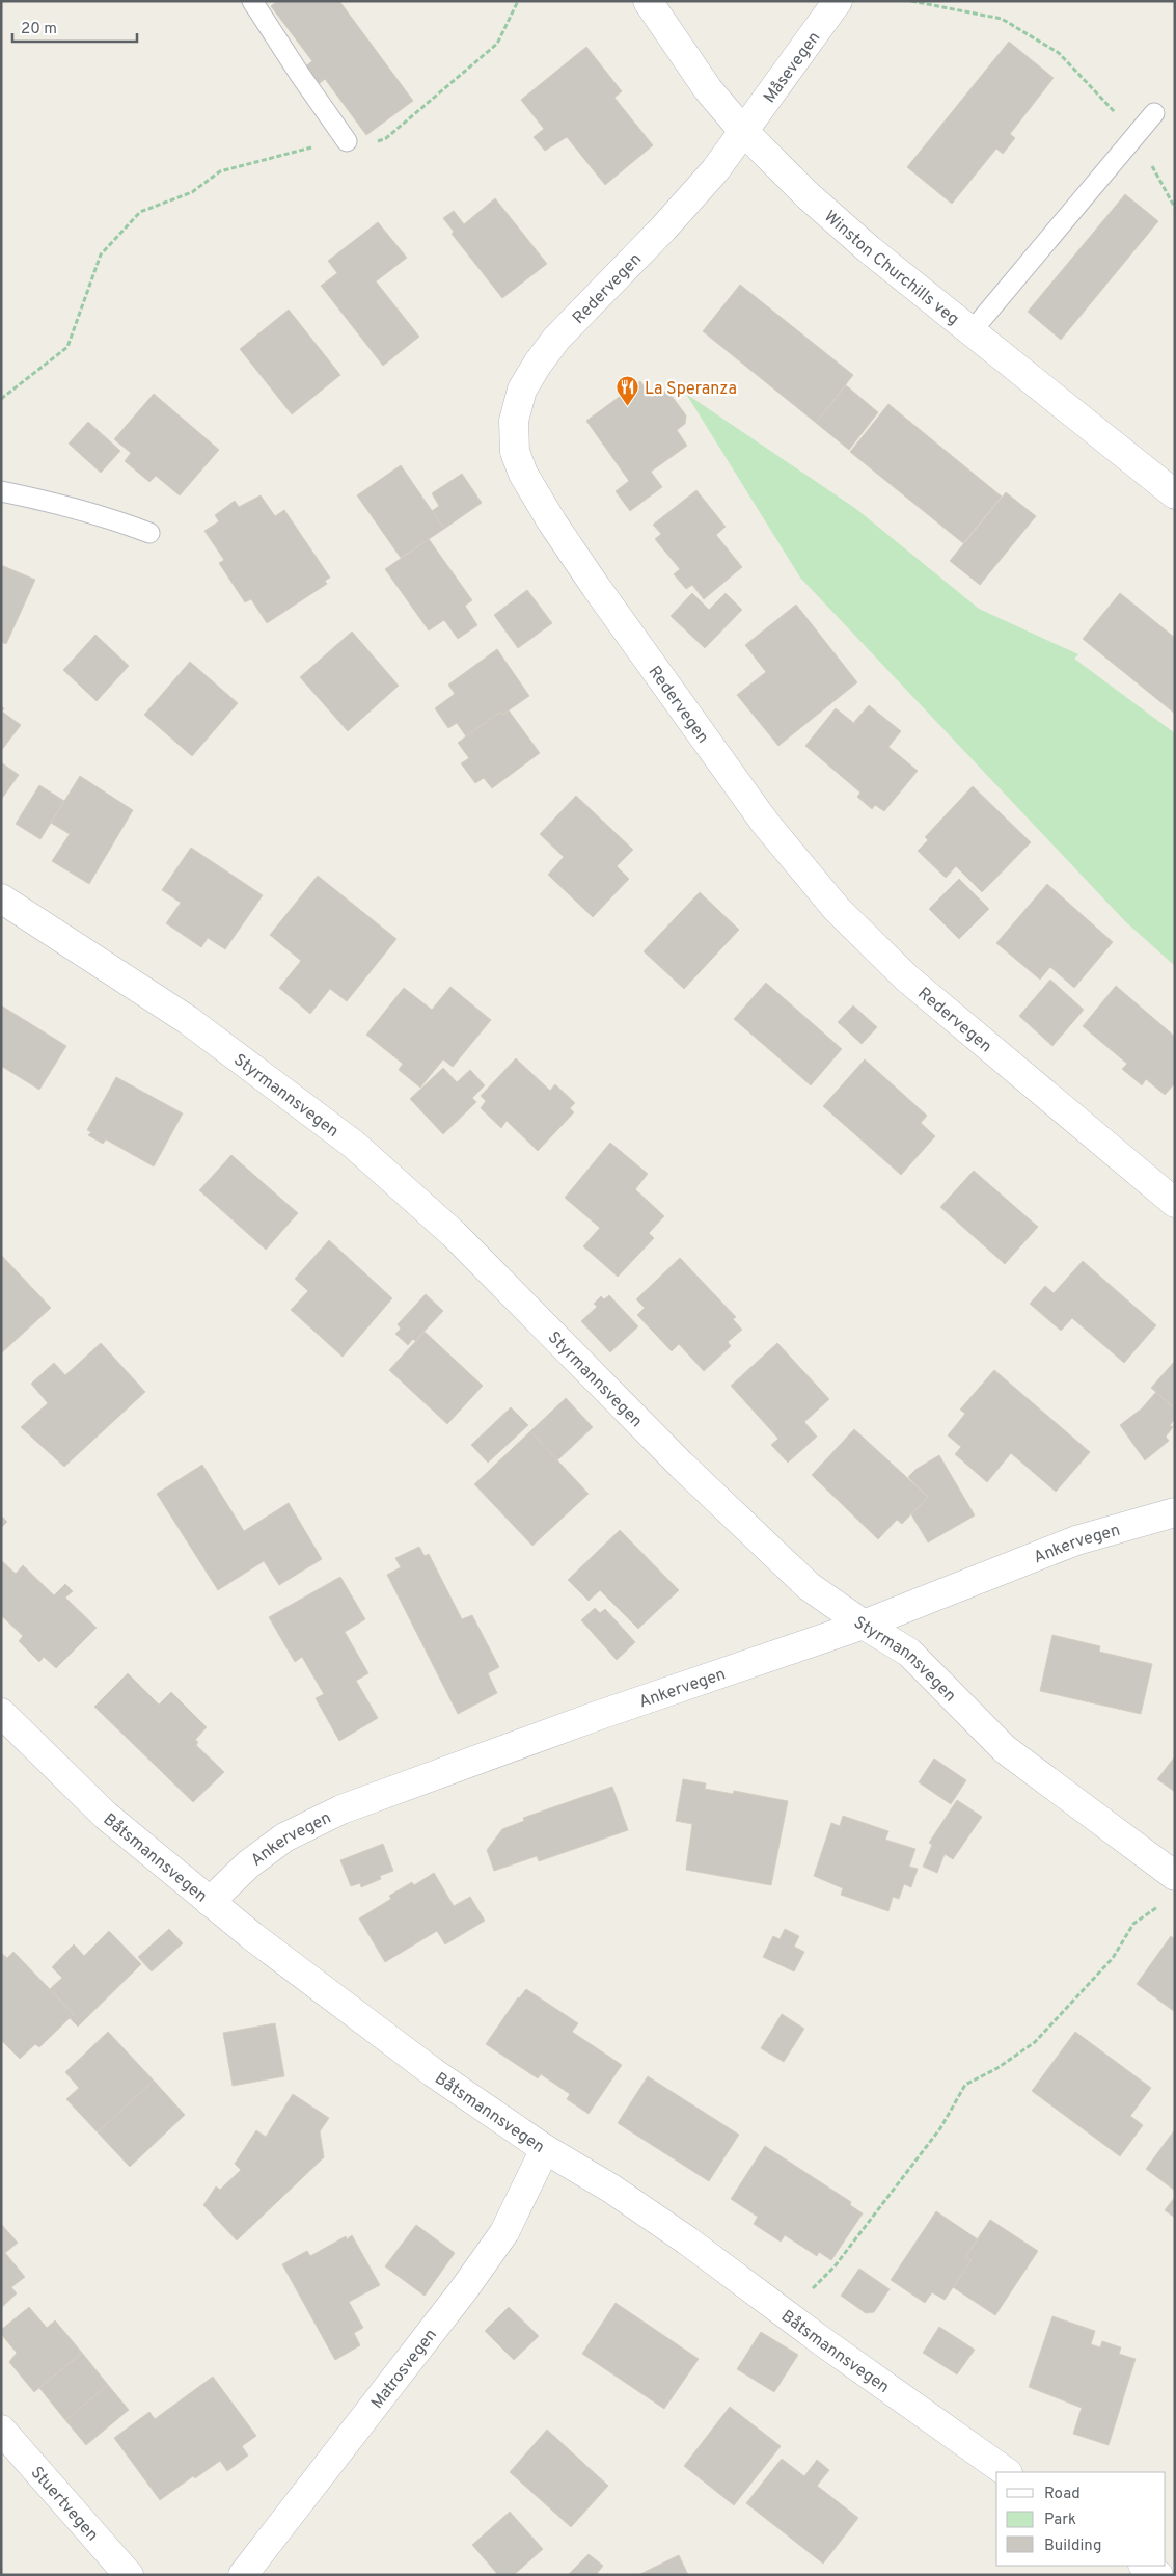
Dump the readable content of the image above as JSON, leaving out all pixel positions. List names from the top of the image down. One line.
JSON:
{"streets":{"street":["Måsevegen","Winston Churchills veg","Redervegen","Styrmannsvegen","Ankervegen","Båtsmannsvegen","Matrosvegen","Stuertvegen"]},"crossings":[["Måsevegen","Winston Churchills veg"],["Måsevegen","Redervegen"],["Winston Churchills veg","Redervegen"],["Styrmannsvegen","Ankervegen"],["Ankervegen","Båtsmannsvegen"],["Båtsmannsvegen","Matrosvegen"]],"places":{"restaurant":["La Speranza"]},"legend":["Road","Park","Building"],"scale_bar":"20 m"}
